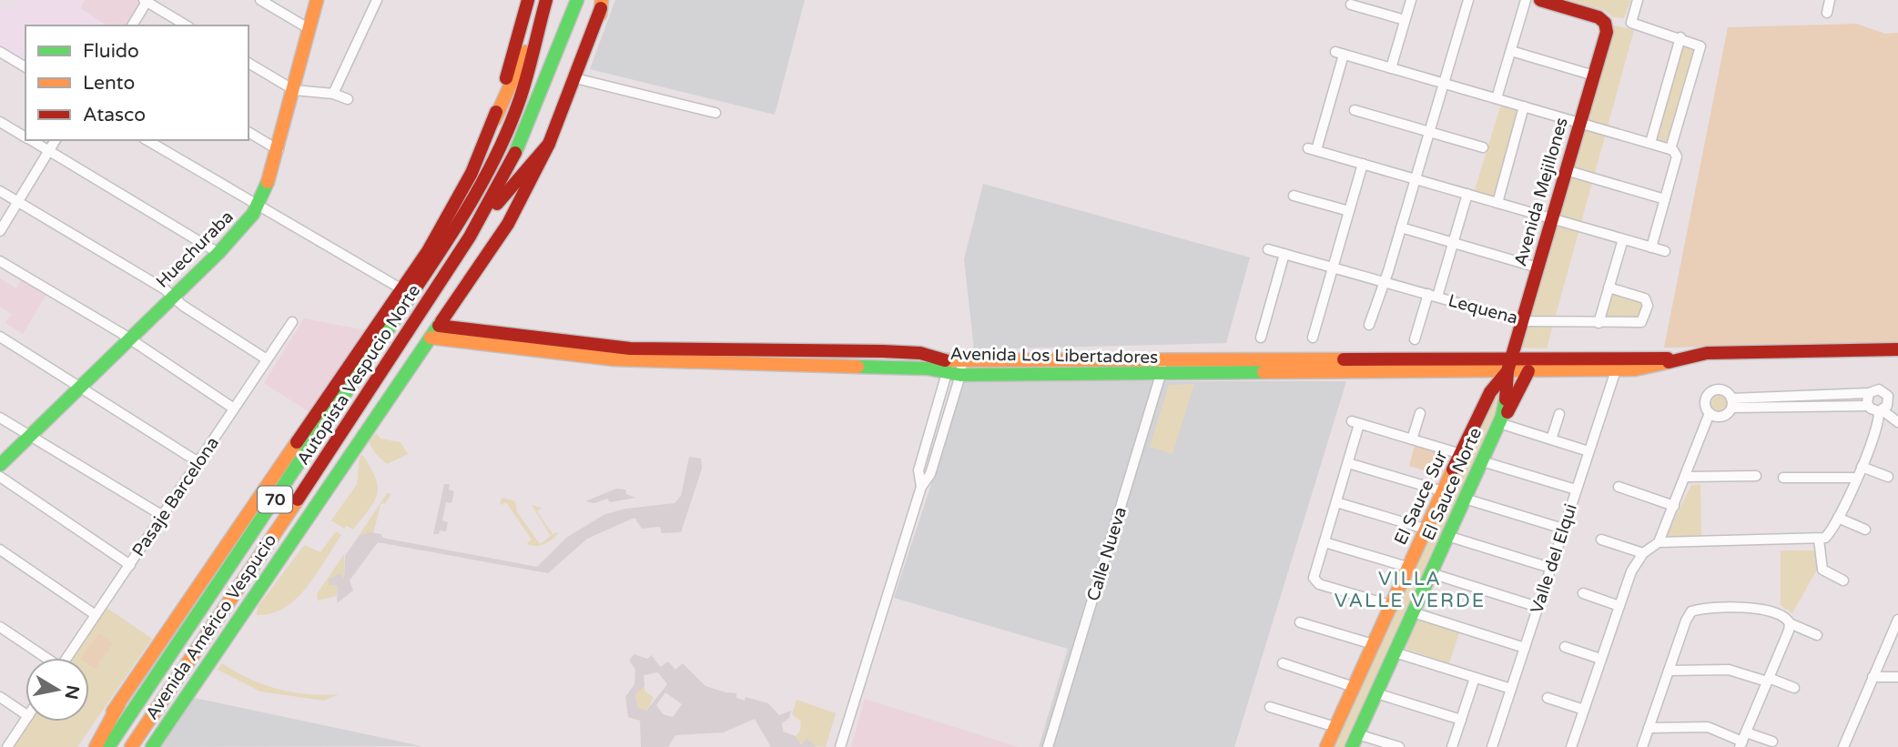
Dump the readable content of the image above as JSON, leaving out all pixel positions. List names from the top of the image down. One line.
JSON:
{"streets":{"main road":["Avenida Mejillones","Huechuraba","Avenida Los Libertadores","Autopista Vespucio Norte","El Sauce Norte","El Sauce Sur","70","Avenida Américo Vespucio"],"street":["Lequena","Pasaje Barcelona","Calle Nueva","Valle del Elqui"]},"crossings":[["Avenida Mejillones","Lequena"],["Avenida Mejillones","Avenida Los Libertadores"],["Avenida Mejillones","El Sauce Norte"],["Avenida Mejillones","El Sauce Sur"],["Avenida Los Libertadores","El Sauce Norte"],["Avenida Los Libertadores","El Sauce Sur"],["Avenida Los Libertadores","Calle Nueva"],["Avenida Los Libertadores","Valle del Elqui"],["Avenida Los Libertadores","Avenida Américo Vespucio"],["El Sauce Norte","El Sauce Sur"]],"districts":["VILLA VALLE VERDE"],"legend":["Fluido","Lento","Atasco"],"north":"right"}
